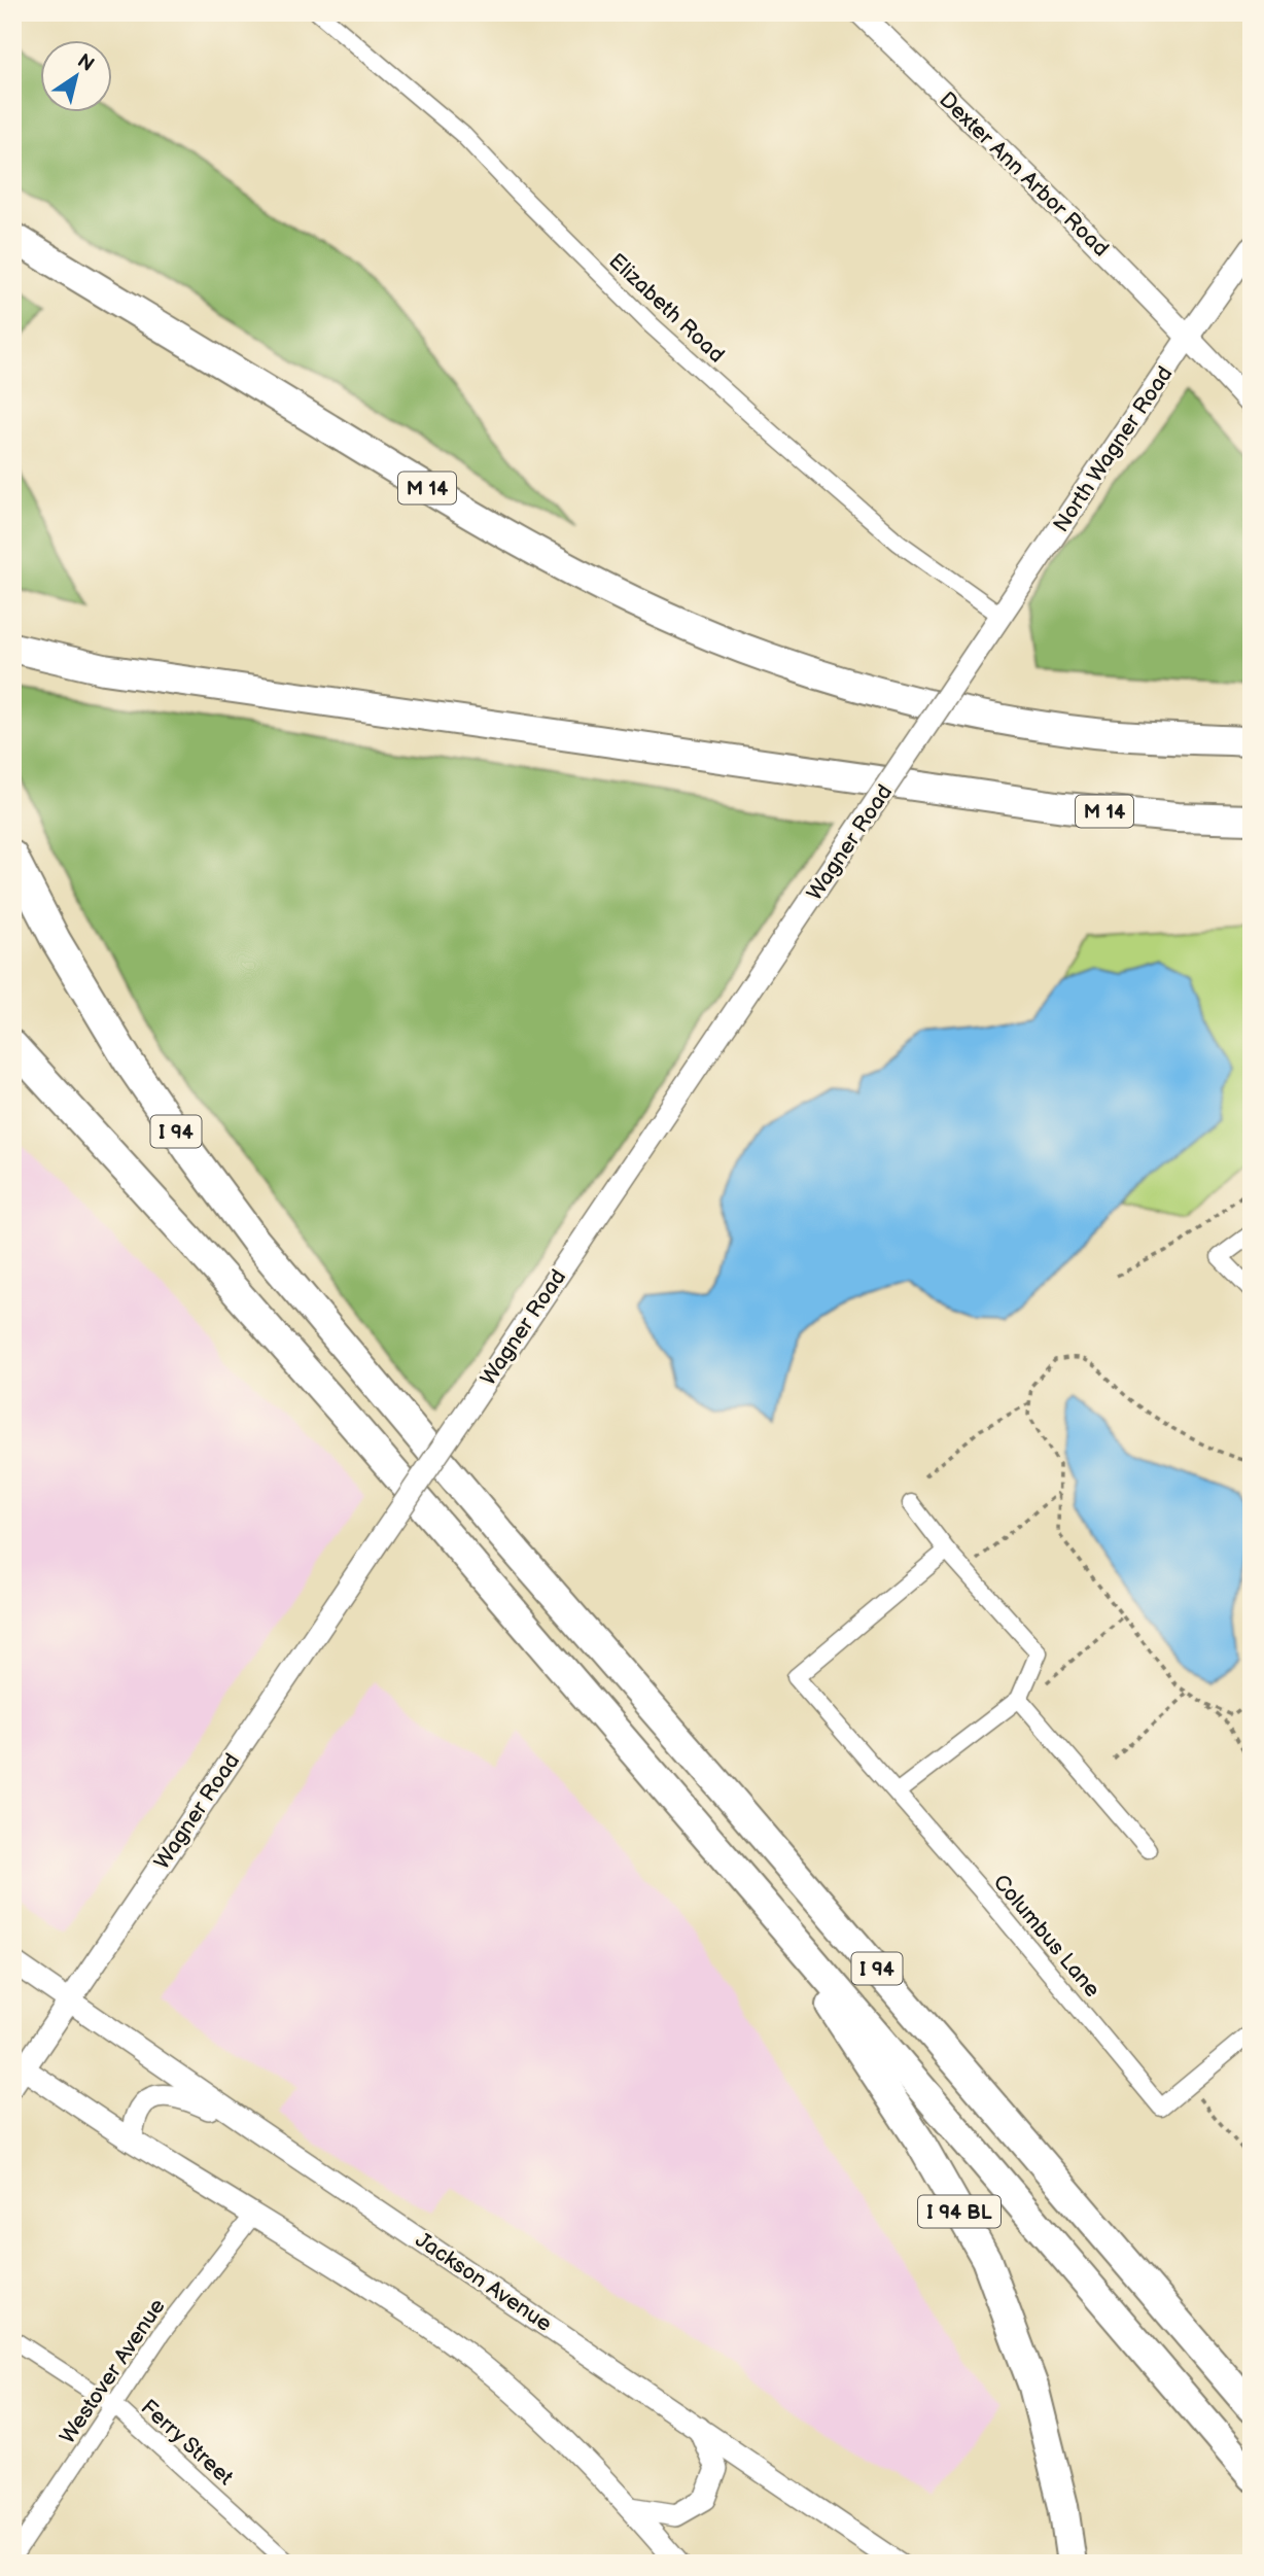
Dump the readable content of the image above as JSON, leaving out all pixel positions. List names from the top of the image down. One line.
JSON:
{"streets":{"highway":["M 14","I 94","I 94 BL"],"main road":["Dexter Ann Arbor Road","North Wagner Road","Wagner Road","Jackson Avenue"],"street":["Elizabeth Road","Columbus Lane","Westover Avenue","Ferry Street"]},"crossings":[["Dexter Ann Arbor Road","North Wagner Road"],["Elizabeth Road","North Wagner Road"],["North Wagner Road","Wagner Road"],["Wagner Road","Jackson Avenue"],["I 94","I 94 BL"],["Westover Avenue","Ferry Street"]],"north":"top right"}
